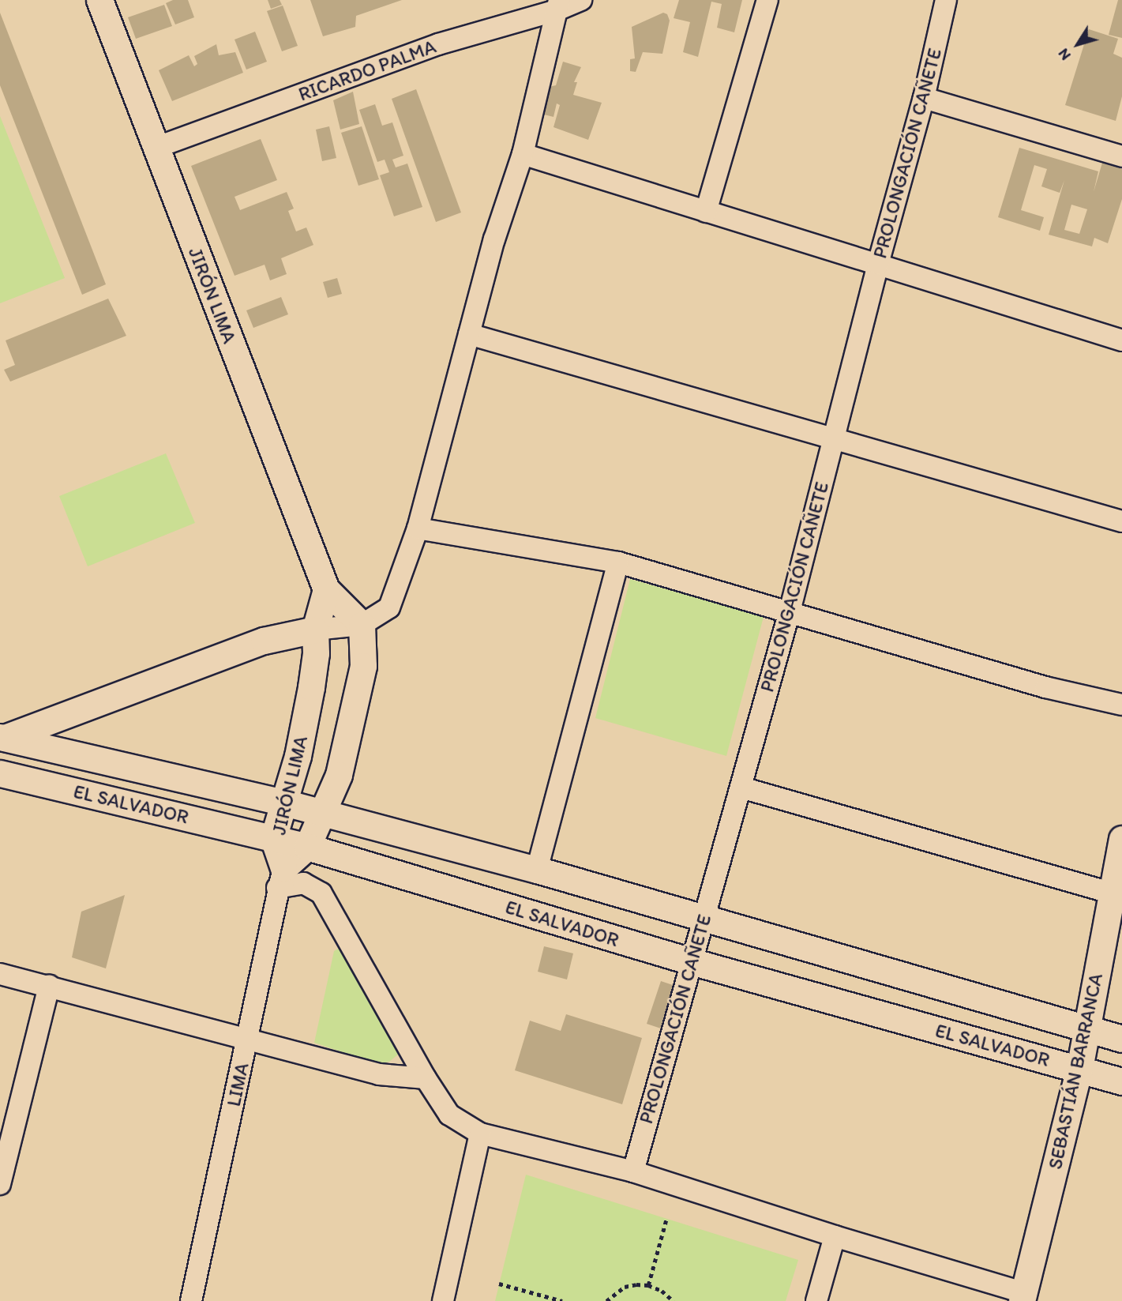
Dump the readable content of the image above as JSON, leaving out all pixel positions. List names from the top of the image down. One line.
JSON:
{"streets":{"street":["RICARDO PALMA","PROLONGACIÓN CAÑETE","JIRÓN LIMA","EL SALVADOR","SEBASTIÁN BARRANCA","LIMA"]},"crossings":[["RICARDO PALMA","JIRÓN LIMA"],["PROLONGACIÓN CAÑETE","EL SALVADOR"],["JIRÓN LIMA","EL SALVADOR"],["JIRÓN LIMA","LIMA"],["EL SALVADOR","SEBASTIÁN BARRANCA"]],"north":"bottom left"}
